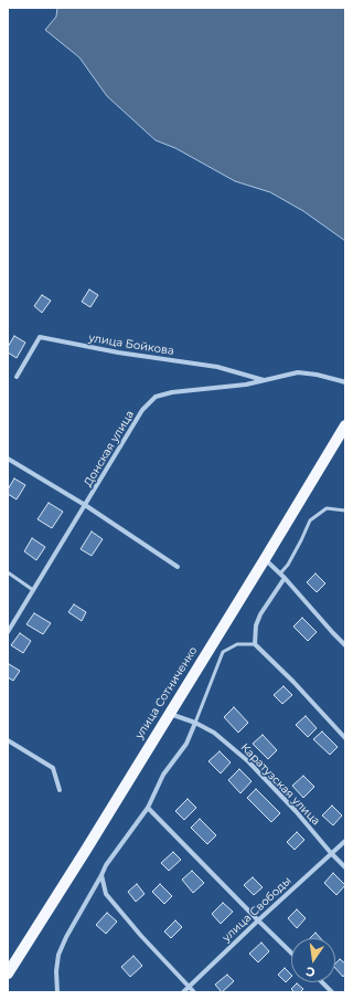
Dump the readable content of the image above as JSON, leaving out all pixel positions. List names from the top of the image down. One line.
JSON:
{"streets":{"main road":["улица Сотниченко"],"street":["улица Бойкова","Донская улица","Каратузская улица","улица Свободы"]},"crossings":[["улица Бойкова","Донская улица"],["улица Сотниченко","Каратузская улица"],["Каратузская улица","улица Свободы"]],"north":"bottom"}
